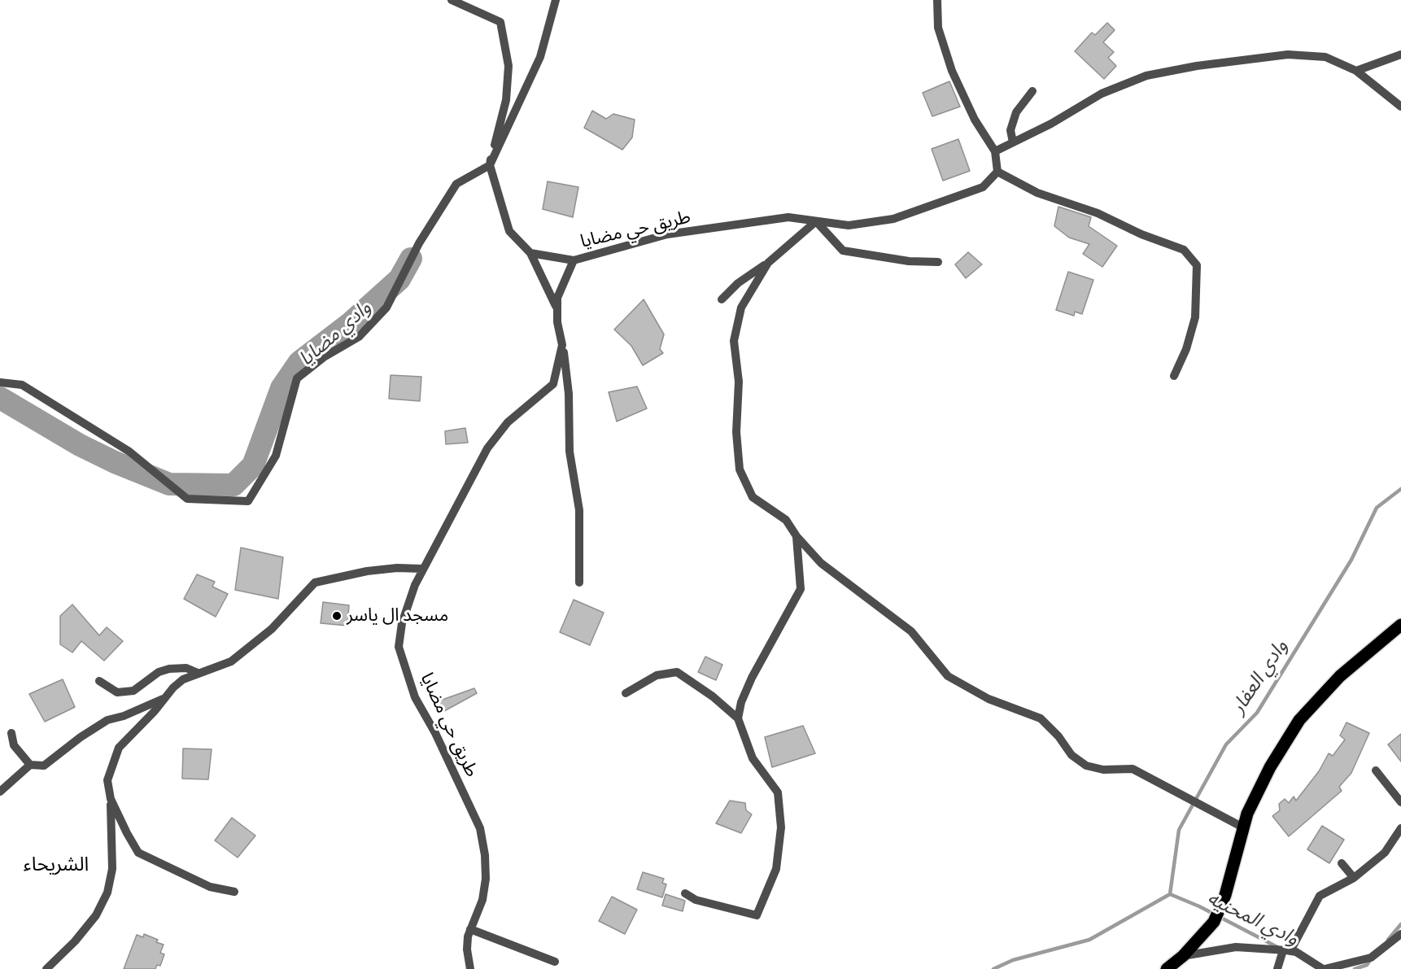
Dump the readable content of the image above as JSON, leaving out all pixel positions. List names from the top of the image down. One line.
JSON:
{"streets":{"street":["طريق حي مضايا"]},"districts":["الشريحاء"],"water":["وادي مضايا","وادي العفار","وادي المحنيه"],"places":["مسجد ال ياسر"]}
